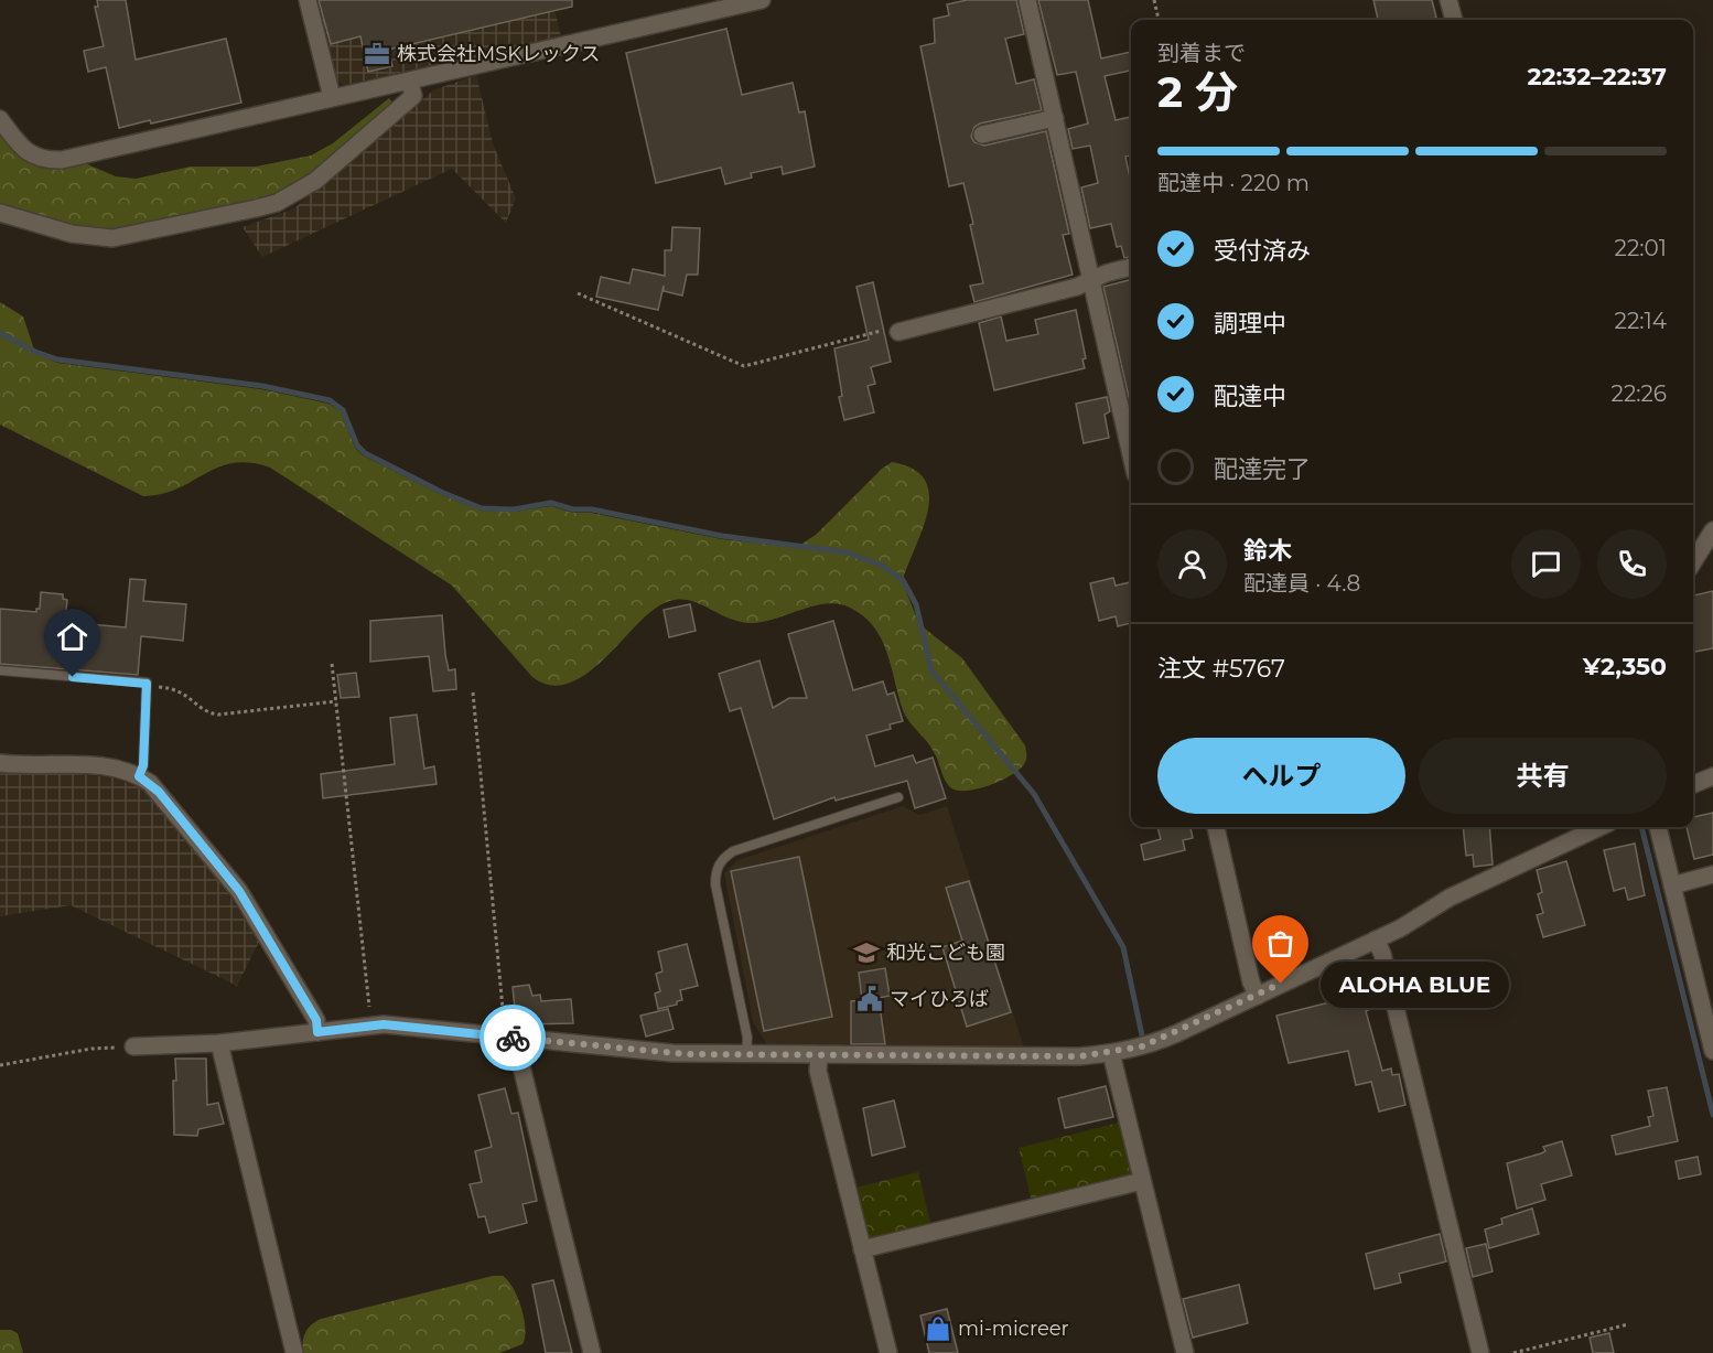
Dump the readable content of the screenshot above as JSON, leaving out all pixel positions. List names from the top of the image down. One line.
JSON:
{"places":{"office":["株式会社MSKレックス"],"school or university":["和光こども園"],"other":["ALOHA BLUE"],"public building":["マイひろば"],"shop":["mi-micreer"]},"page":{"heading":["2 分","到着まで","22:32–22:37"],"panel":["鈴木","配達員 · 4.8","注文 #5767","¥2,350"],"bar":"配達中 · 220 m","list":[["受付済み","22:01"],["調理中","22:14"],["配達中","22:26"],"配達完了"],"buttons":["ヘルプ","共有"],"bubble":"ALOHA BLUE"}}
